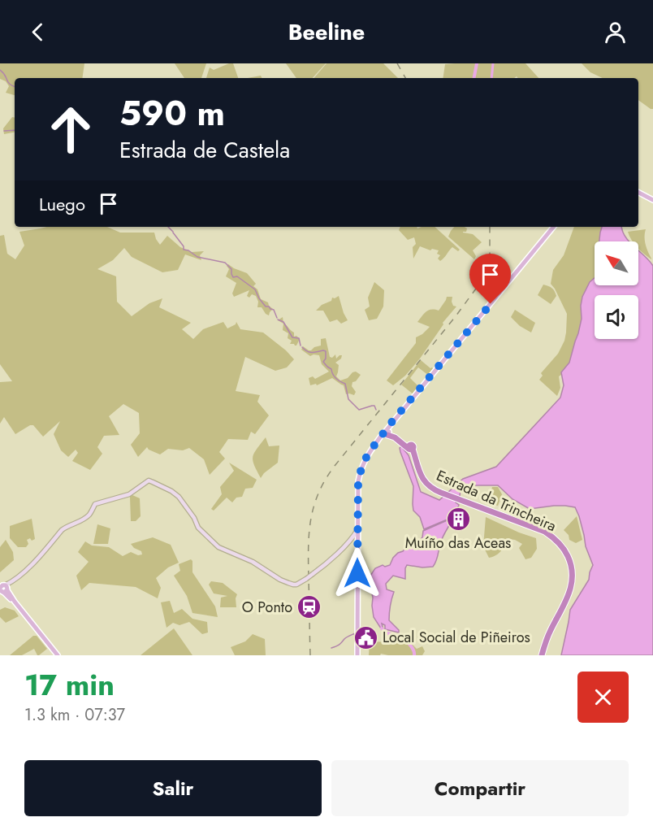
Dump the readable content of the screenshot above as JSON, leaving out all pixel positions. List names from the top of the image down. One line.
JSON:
{"streets":{"highway":["Estrada da Trincheira"]},"places":{"building":["Muíño das Aceas"],"station":["O Ponto"],"public building":["Local Social de Piñeiros"]},"north":"top left","page":{"header":"Beeline","turn":["590 m","Estrada de Castela"],"then":"Luego","heading":["17 min","1.3 km · 07:37"],"buttons":["Salir","Compartir"]}}
